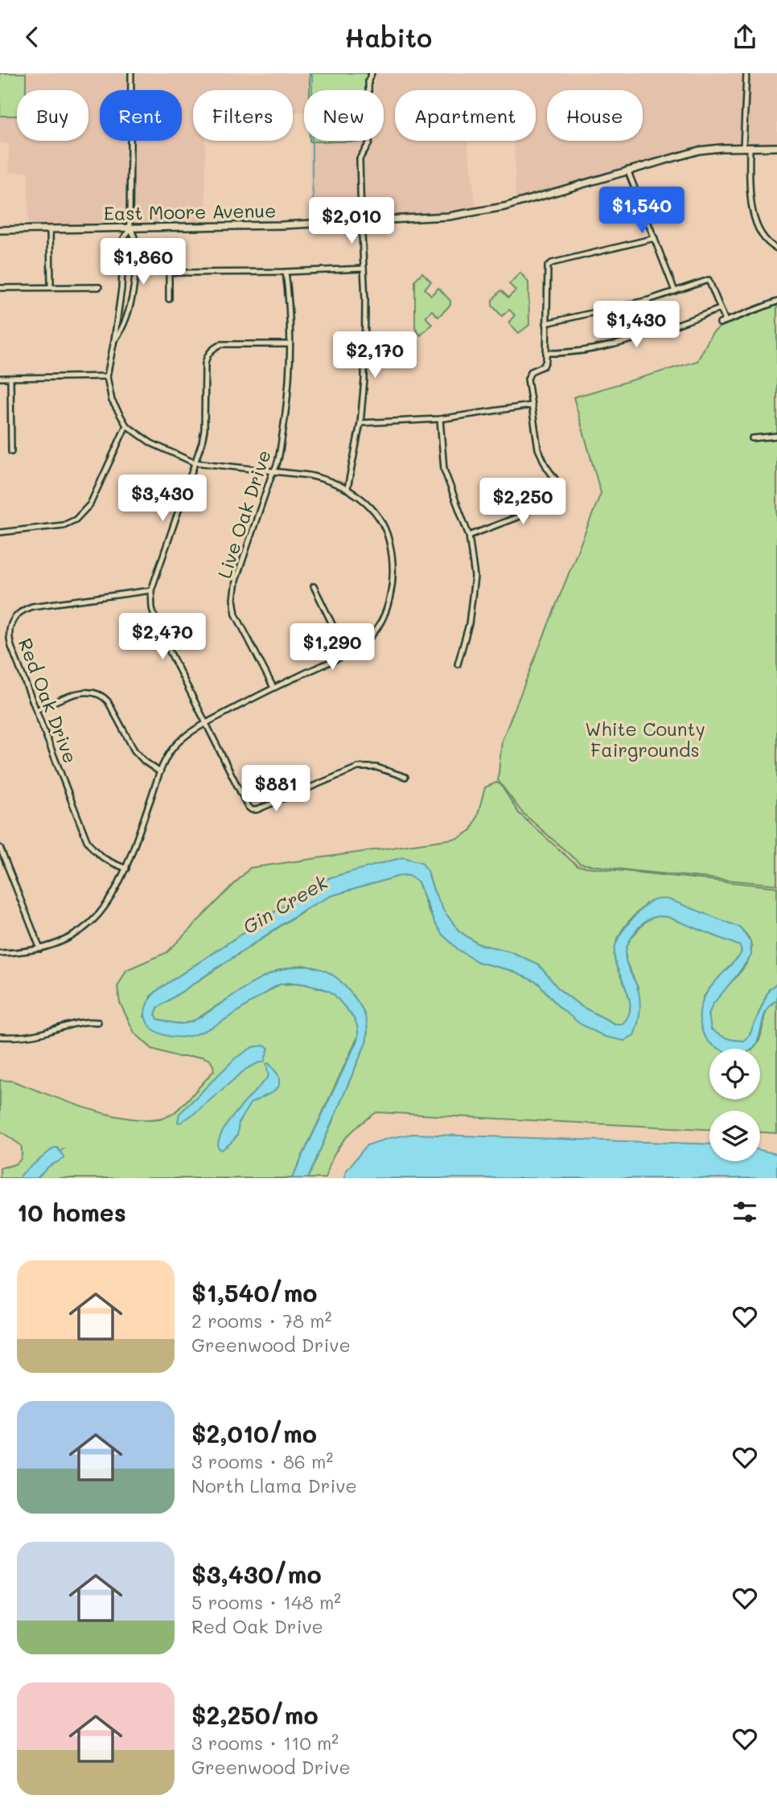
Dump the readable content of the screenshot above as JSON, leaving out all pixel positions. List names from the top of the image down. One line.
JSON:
{"streets":{"street":["East Moore Avenue","Live Oak Drive","Red Oak Drive"]},"water":["Gin Creek"],"parks":["White County Fairgrounds"],"page":{"header":"Habito","chip":["Buy","Rent","Filters","New","Apartment","House"],"price":["$1,540","$2,010","$1,860","$1,430","$2,170","$3,430","$2,250","$2,470","$1,290","$881"],"heading":"10 homes","list":[{"name":"$1,540/mo","note":"2 rooms · 78 m² · Greenwood Drive"},{"name":"$2,010/mo","note":"3 rooms · 86 m² · North Llama Drive"},{"name":"$3,430/mo","note":"5 rooms · 148 m² · Red Oak Drive"},{"name":"$2,250/mo","note":"3 rooms · 110 m² · Greenwood Drive"}]}}
